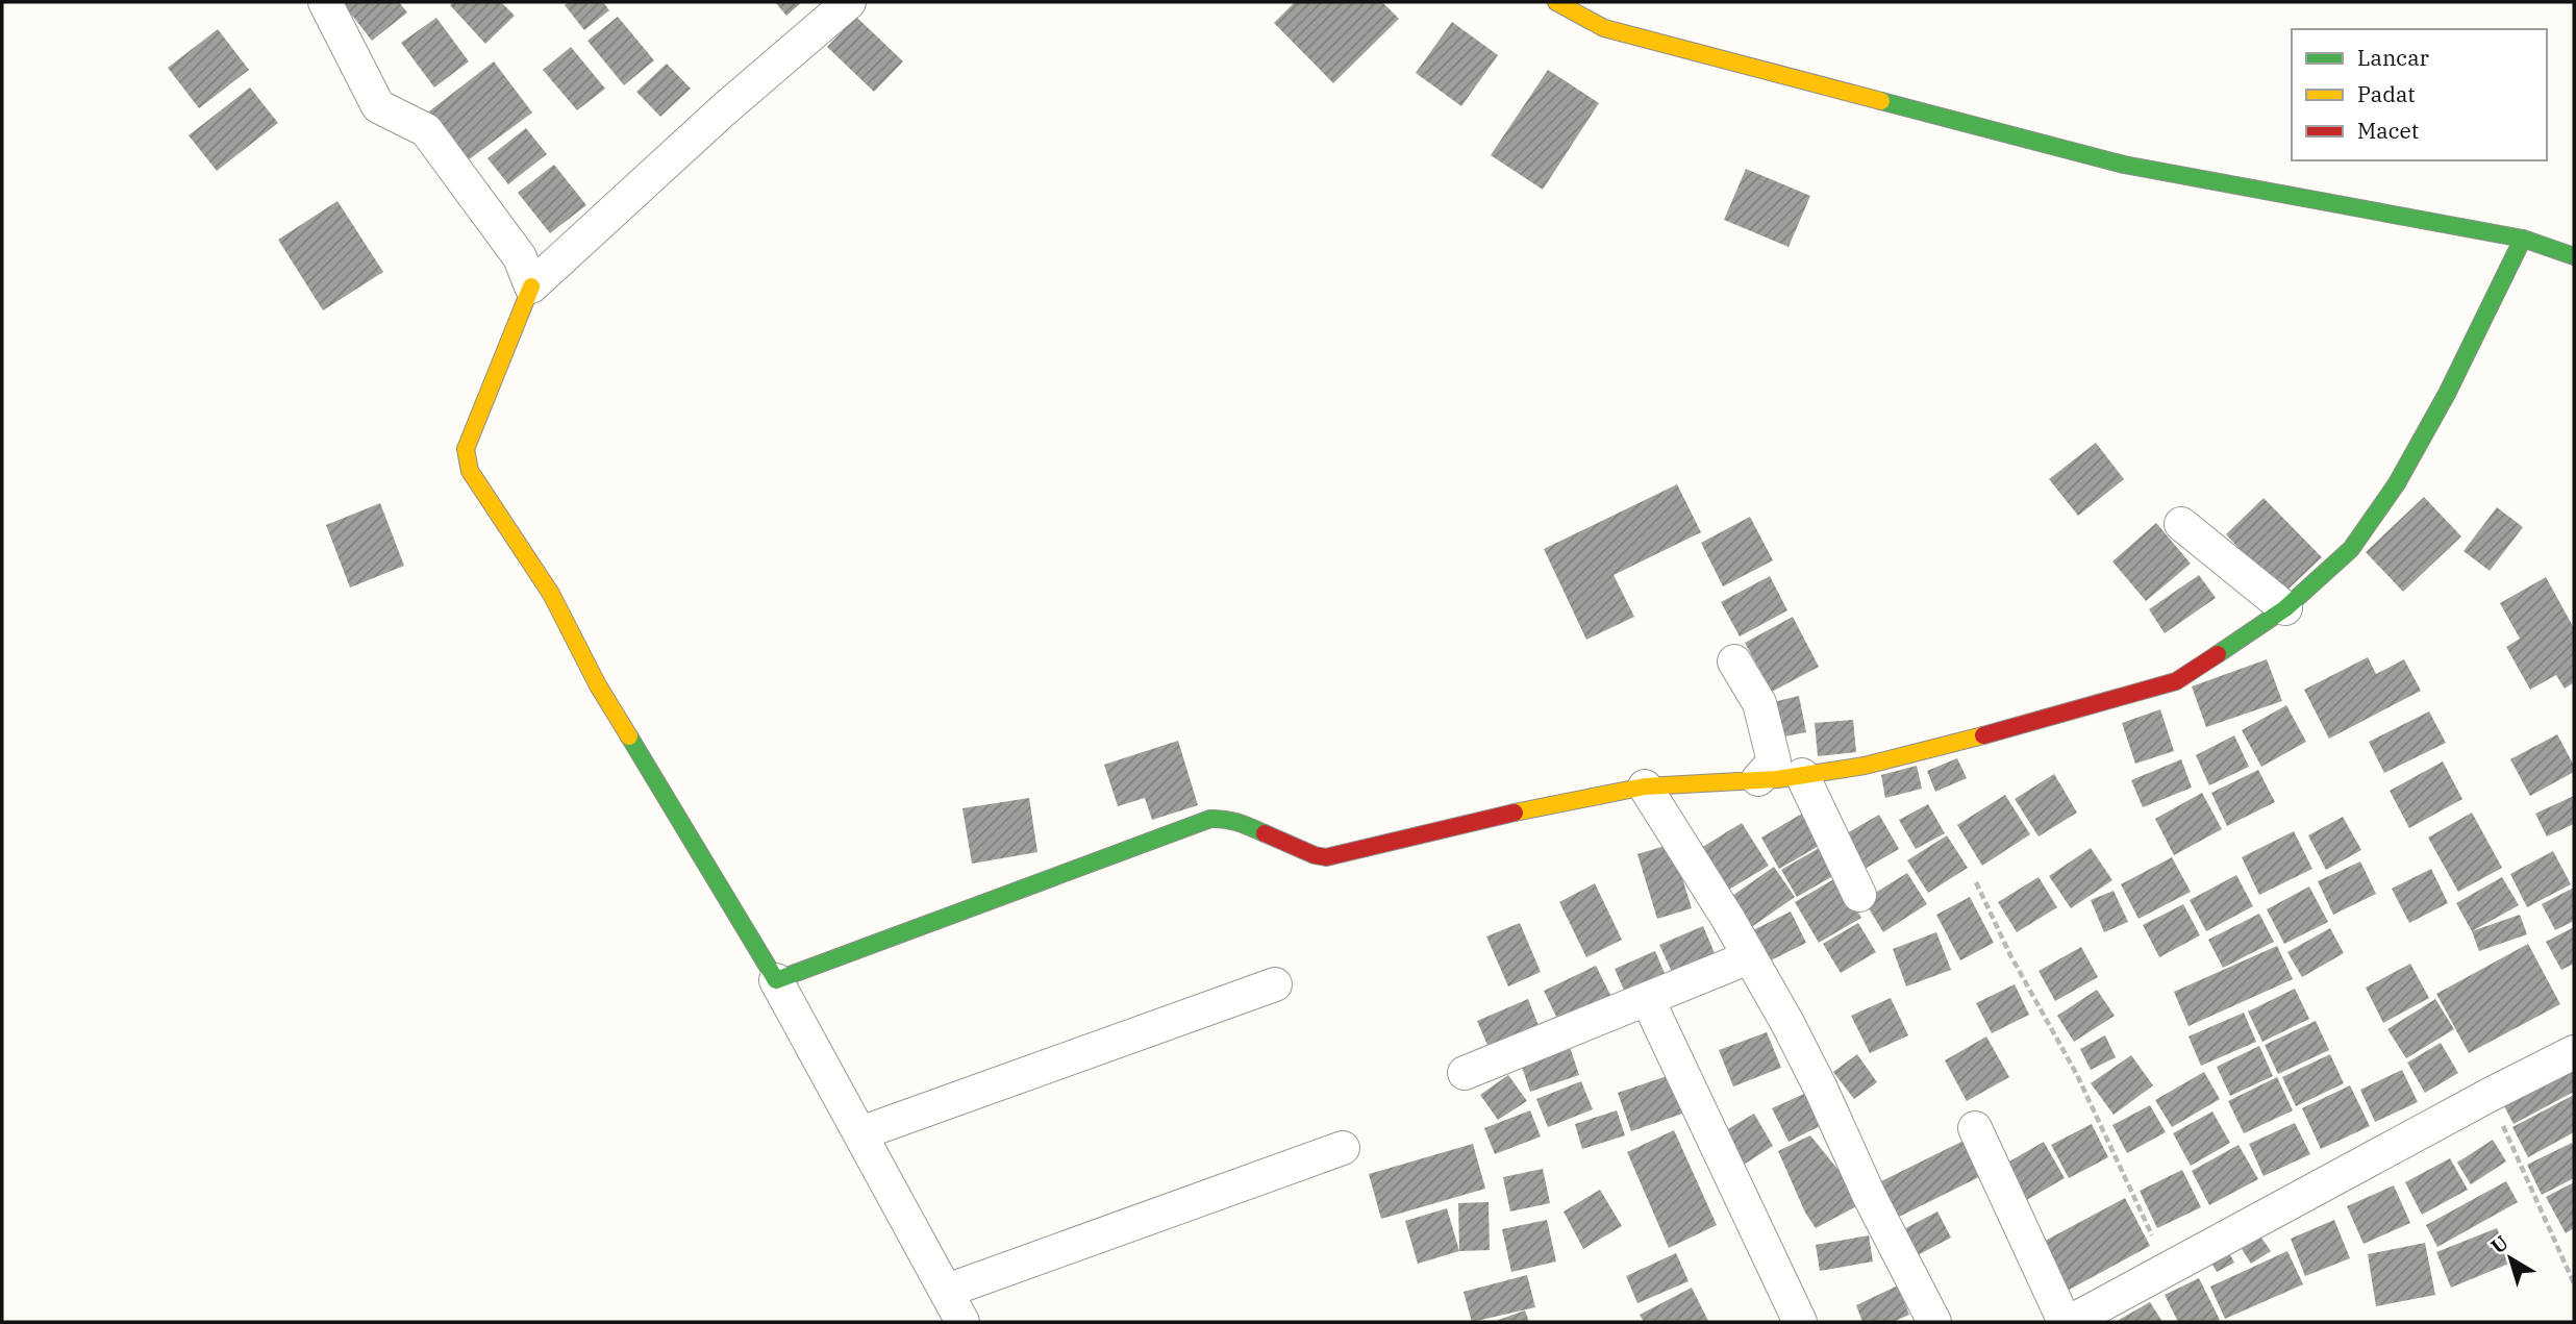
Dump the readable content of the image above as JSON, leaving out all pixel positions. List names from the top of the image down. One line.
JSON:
{"legend":["Lancar","Padat","Macet"],"north":"top left"}
